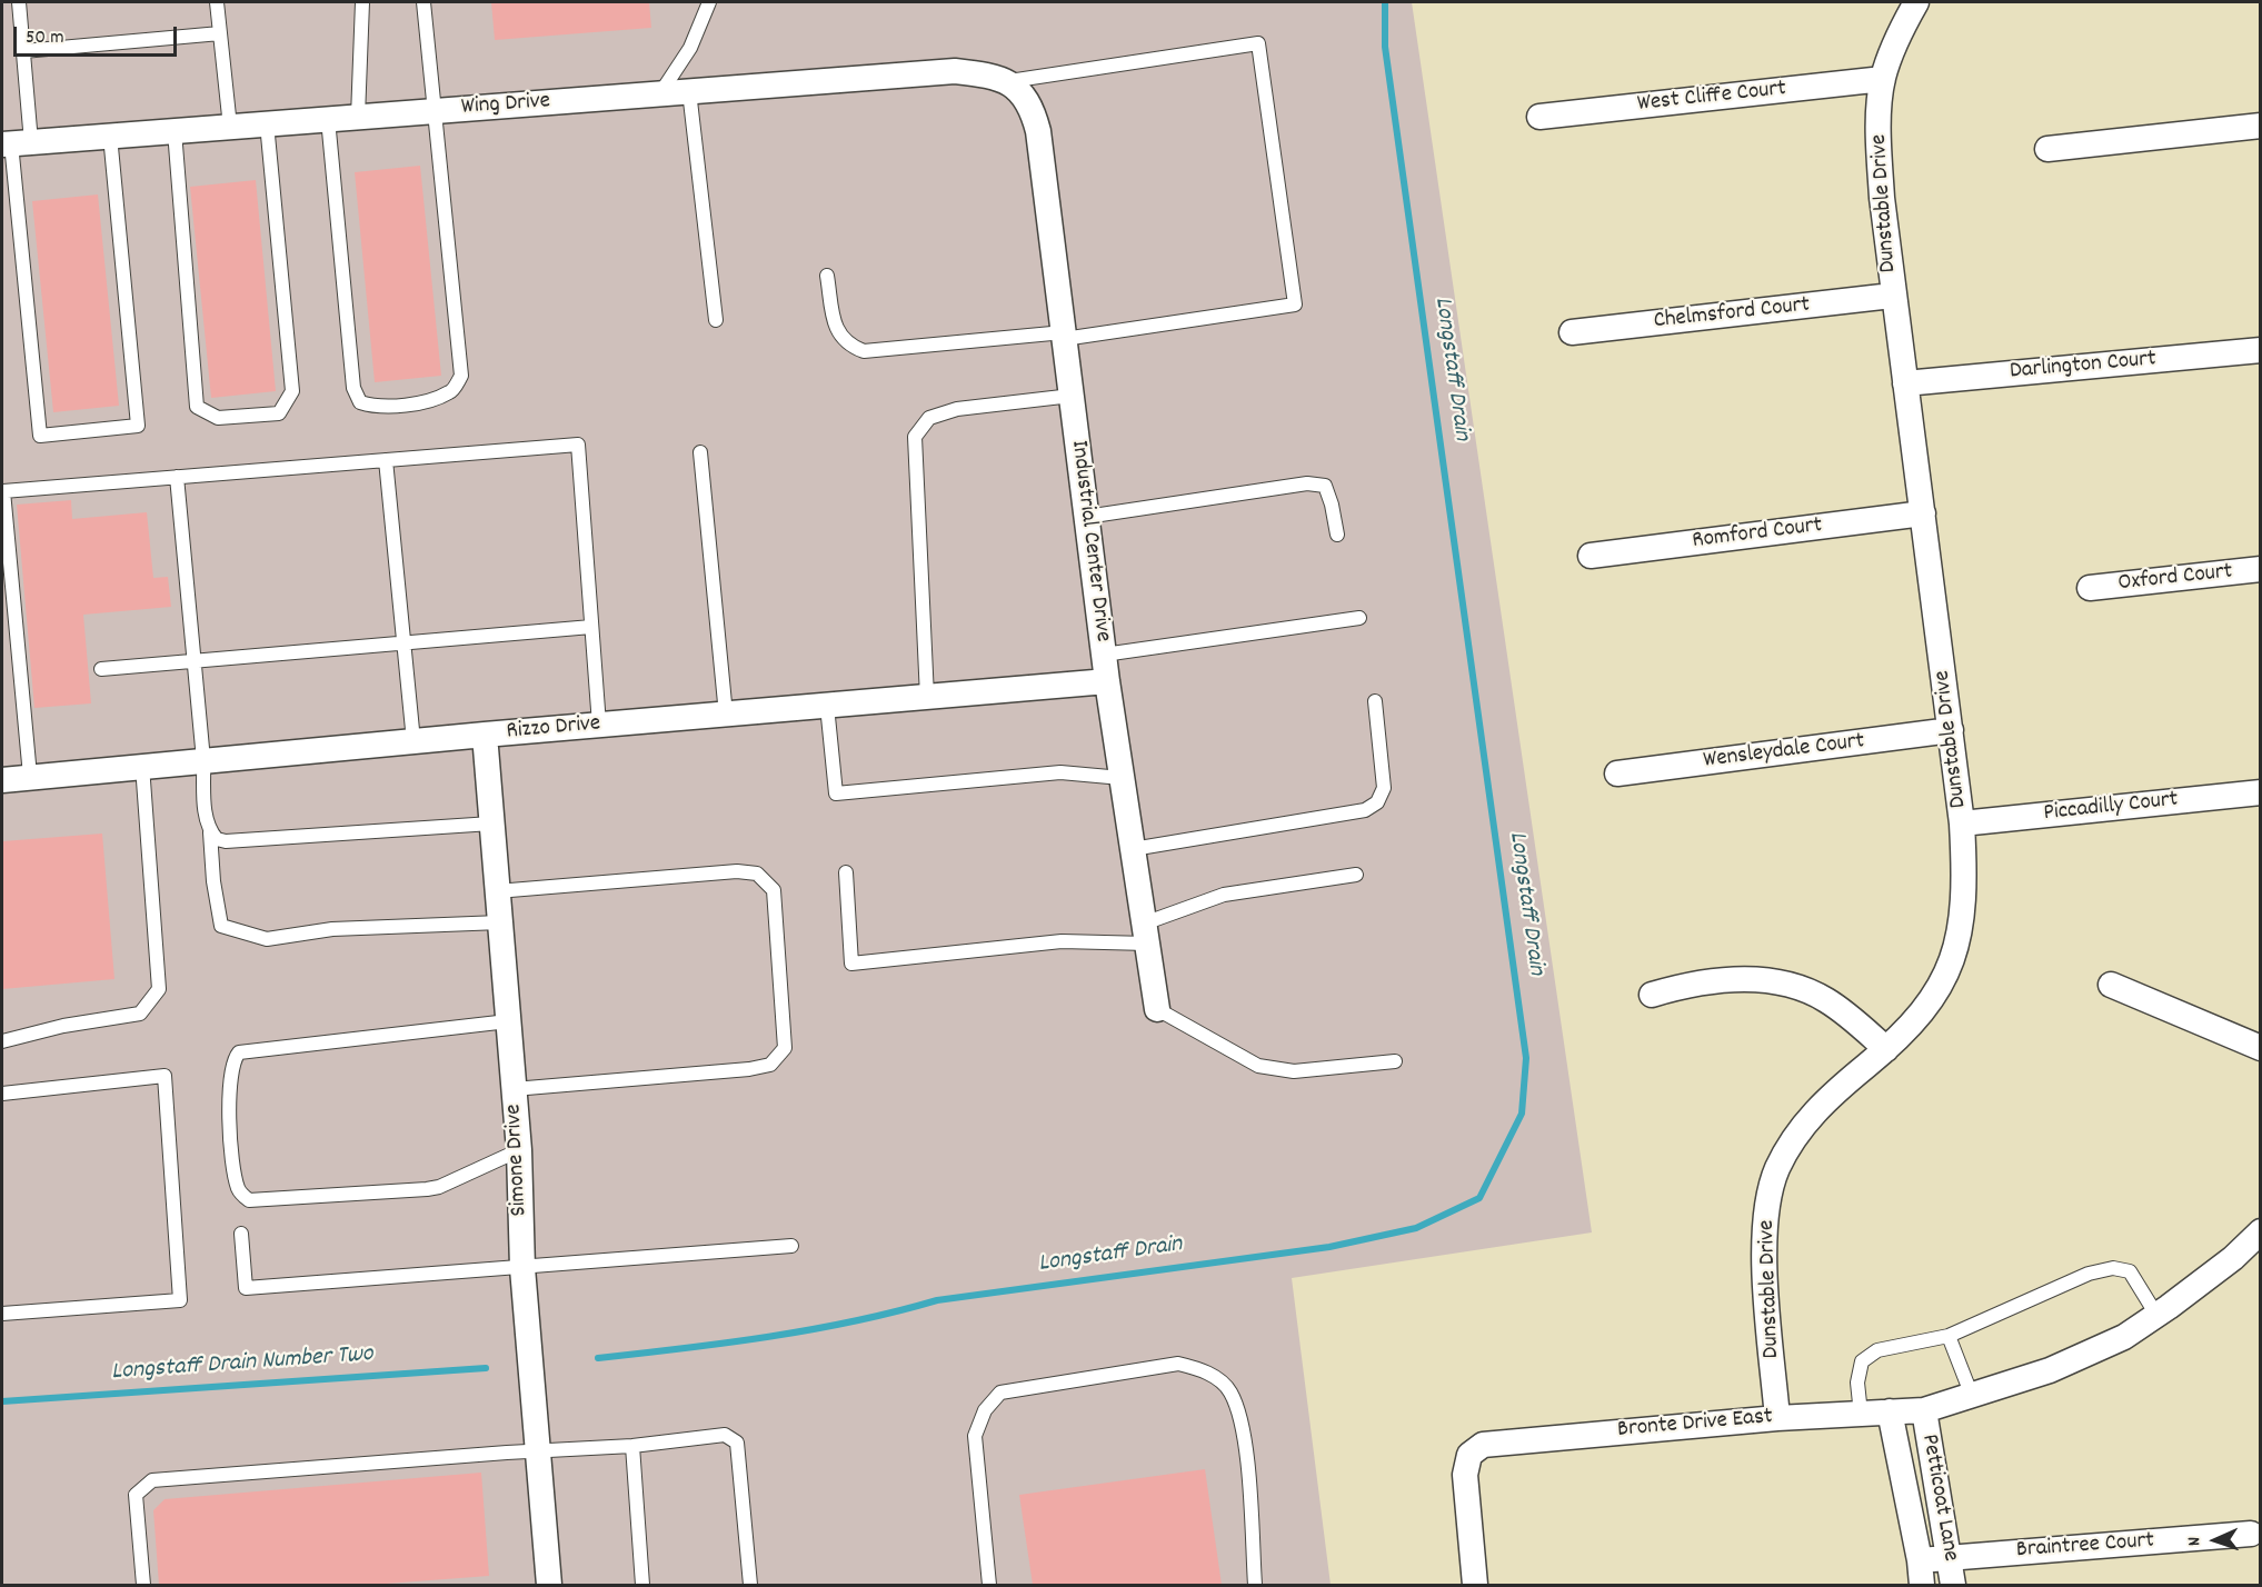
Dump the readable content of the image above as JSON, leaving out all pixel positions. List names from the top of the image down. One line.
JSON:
{"streets":{"street":["West Cliffe Court","Wing Drive","Dunstable Drive","Chelmsford Court","Darlington Court","Romford Court","Industrial Center Drive","Oxford Court","Rizzo Drive","Wensleydale Court","Piccadilly Court","Simone Drive","Bronte Drive East","Petticoat Lane","Braintree Court"]},"crossings":[["West Cliffe Court","Dunstable Drive"],["Wing Drive","Industrial Center Drive"],["Dunstable Drive","Chelmsford Court"],["Dunstable Drive","Darlington Court"],["Dunstable Drive","Romford Court"],["Dunstable Drive","Wensleydale Court"],["Dunstable Drive","Piccadilly Court"],["Dunstable Drive","Bronte Drive East"],["Industrial Center Drive","Rizzo Drive"],["Rizzo Drive","Simone Drive"],["Bronte Drive East","Petticoat Lane"],["Petticoat Lane","Braintree Court"]],"water":["Longstaff Drain","Longstaff Drain Number Two"],"scale_bar":"50 m","north":"left"}
